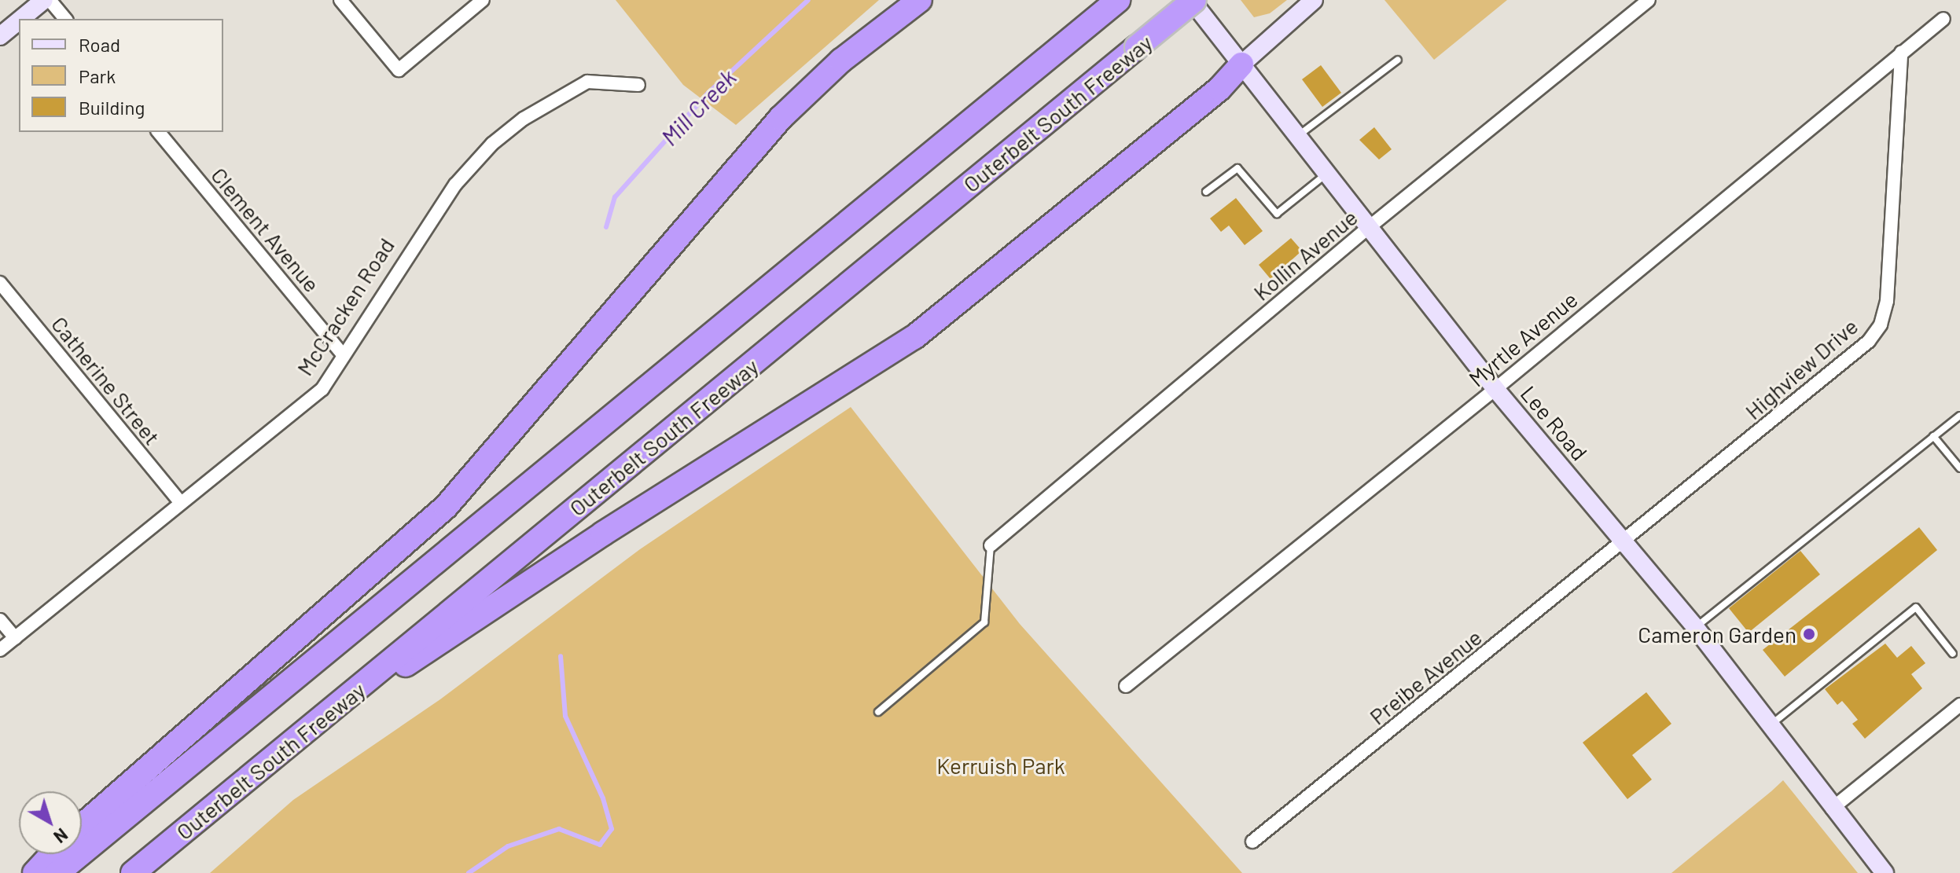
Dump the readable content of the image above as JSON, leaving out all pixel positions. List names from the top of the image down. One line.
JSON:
{"streets":{"highway":["Outerbelt South Freeway"],"main road":["Lee Road"],"street":["Clement Avenue","Kollin Avenue","McCracken Road","Myrtle Avenue","Highview Drive","Catherine Street","Preibe Avenue"]},"crossings":[["Outerbelt South Freeway","Lee Road"],["Clement Avenue","McCracken Road"],["Kollin Avenue","Lee Road"],["McCracken Road","Catherine Street"],["Myrtle Avenue","Highview Drive"],["Myrtle Avenue","Lee Road"],["Highview Drive","Lee Road"],["Highview Drive","Preibe Avenue"],["Lee Road","Preibe Avenue"]],"water":["Mill Creek"],"parks":["Kerruish Park"],"places":["Cameron Garden"],"legend":["Road","Park","Building"],"north":"bottom right"}
